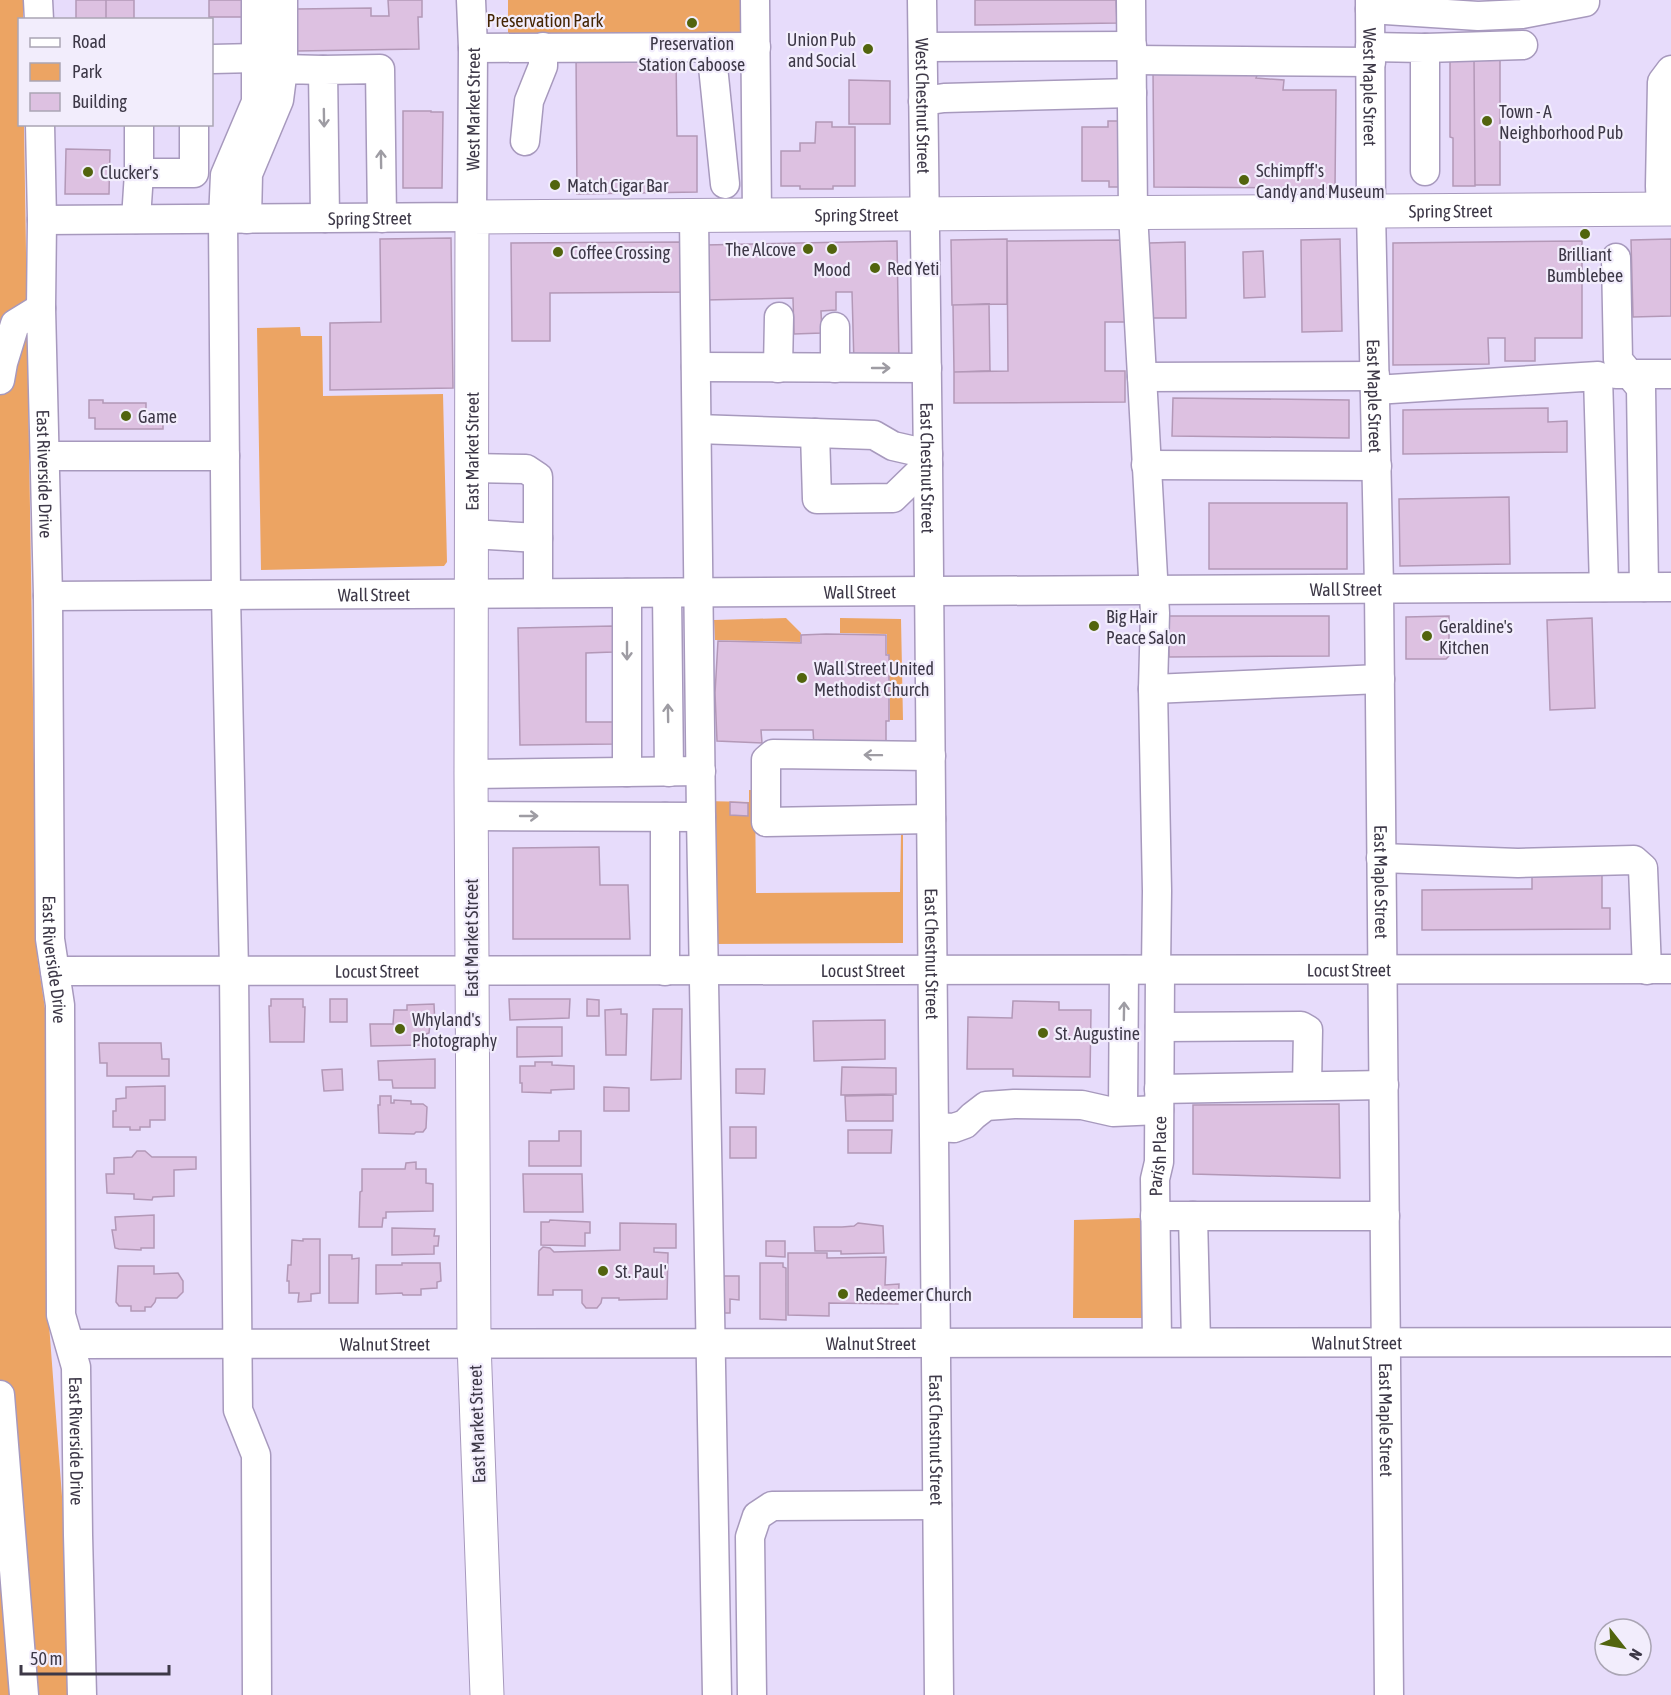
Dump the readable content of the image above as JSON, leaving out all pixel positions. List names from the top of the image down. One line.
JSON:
{"streets":{"main road":["Spring Street","East Market Street"],"street":["West Maple Street","West Chestnut Street","West Market Street","East Maple Street","East Chestnut Street","East Riverside Drive","Wall Street","Locust Street","Parish Place","Walnut Street"]},"crossings":[["West Maple Street","Spring Street"],["West Maple Street","East Maple Street"],["West Chestnut Street","Spring Street"],["West Chestnut Street","East Chestnut Street"],["West Market Street","Spring Street"],["West Market Street","East Market Street"],["Spring Street","East Maple Street"],["Spring Street","East Market Street"],["Spring Street","East Chestnut Street"],["Spring Street","East Riverside Drive"],["Spring Street","Parish Place"],["East Maple Street","Wall Street"],["East Maple Street","Locust Street"],["East Maple Street","Walnut Street"],["East Market Street","Wall Street"],["East Market Street","Locust Street"],["East Market Street","Walnut Street"],["East Chestnut Street","Wall Street"],["East Chestnut Street","Locust Street"],["East Chestnut Street","Walnut Street"],["East Riverside Drive","Wall Street"],["East Riverside Drive","Locust Street"],["East Riverside Drive","Walnut Street"],["Wall Street","Parish Place"],["Locust Street","Parish Place"],["Parish Place","Walnut Street"]],"parks":["Preservation Park"],"places":["Preservation Station Caboose","Union Pub and Social","Town - A Neighborhood Pub","Clucker's","Schimpff's Candy and Museum","Match Cigar Bar","Brilliant Bumblebee","The Alcove","Mood","Coffee Crossing","Red Yeti","Game","Big Hair Peace Salon","Geraldine's Kitchen","Wall Street United Methodist Church","Whyland's Photography","St. Augustine","St. Paul'","Redeemer Church"],"legend":["Road","Park","Building"],"scale_bar":"50 m","north":"bottom right"}
